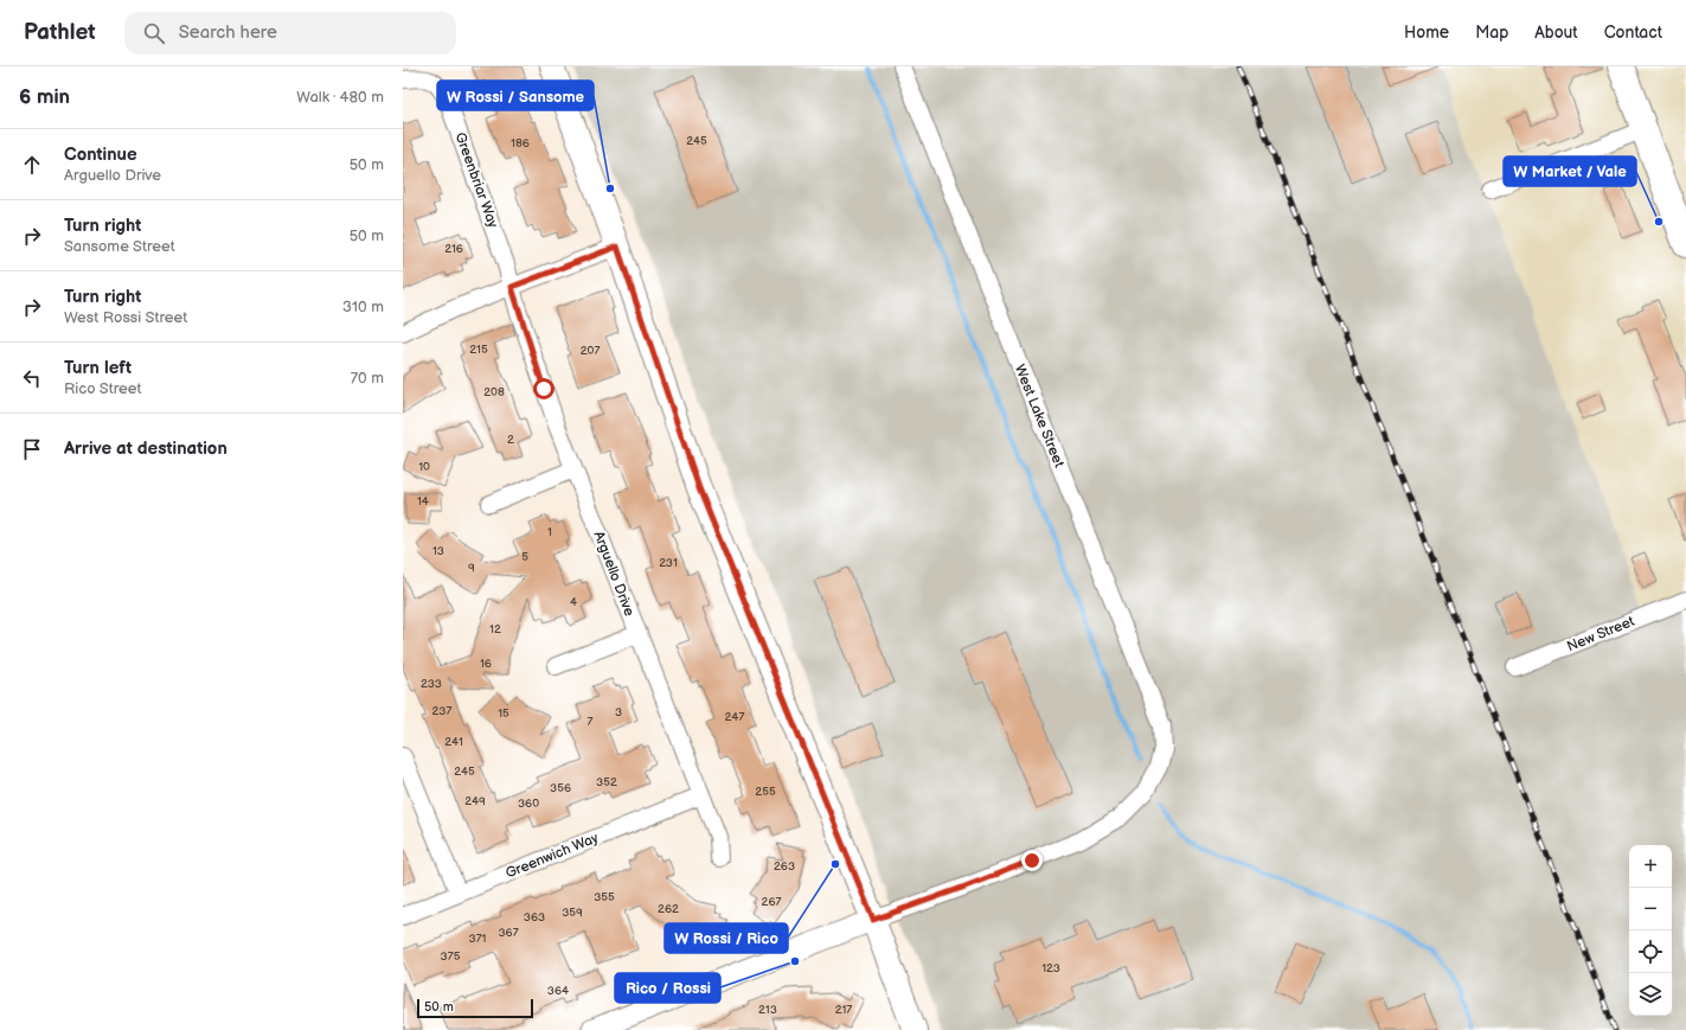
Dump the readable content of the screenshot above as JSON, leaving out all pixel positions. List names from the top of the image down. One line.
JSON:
{"streets":{"street":["Greenbriar Way","West Lake Street","Arguello Drive","New Street","Greenwich Way"]},"crossings":[["Greenbriar Way","Arguello Drive"],["Arguello Drive","Greenwich Way"]],"places":["W Rossi / Sansome","W Market / Vale","W Rossi / Rico","Rico / Rossi"],"house_numbers":["245","186","216","215","207","208","2","10","14","1","13","5","231","9","4","12","16","233","237","3","15","247","7","241","245","352","356","255","249","360","263","355","267","262","359","363","367","371","375","123","364","213","217"],"scale_bar":"50 m","page":{"header":"Pathlet","search":"Search here","nav":["Home","Map","About","Contact"],"heading":["6 min","Walk · 480 m"],"list":[["Continue","Arguello Drive","50 m"],["Turn right","Sansome Street","50 m"],["Turn right","West Rossi Street","310 m"],["Turn left","Rico Street","70 m"],"Arrive at destination"],"map_buttons":["+","−"],"scale":"50 m"}}
